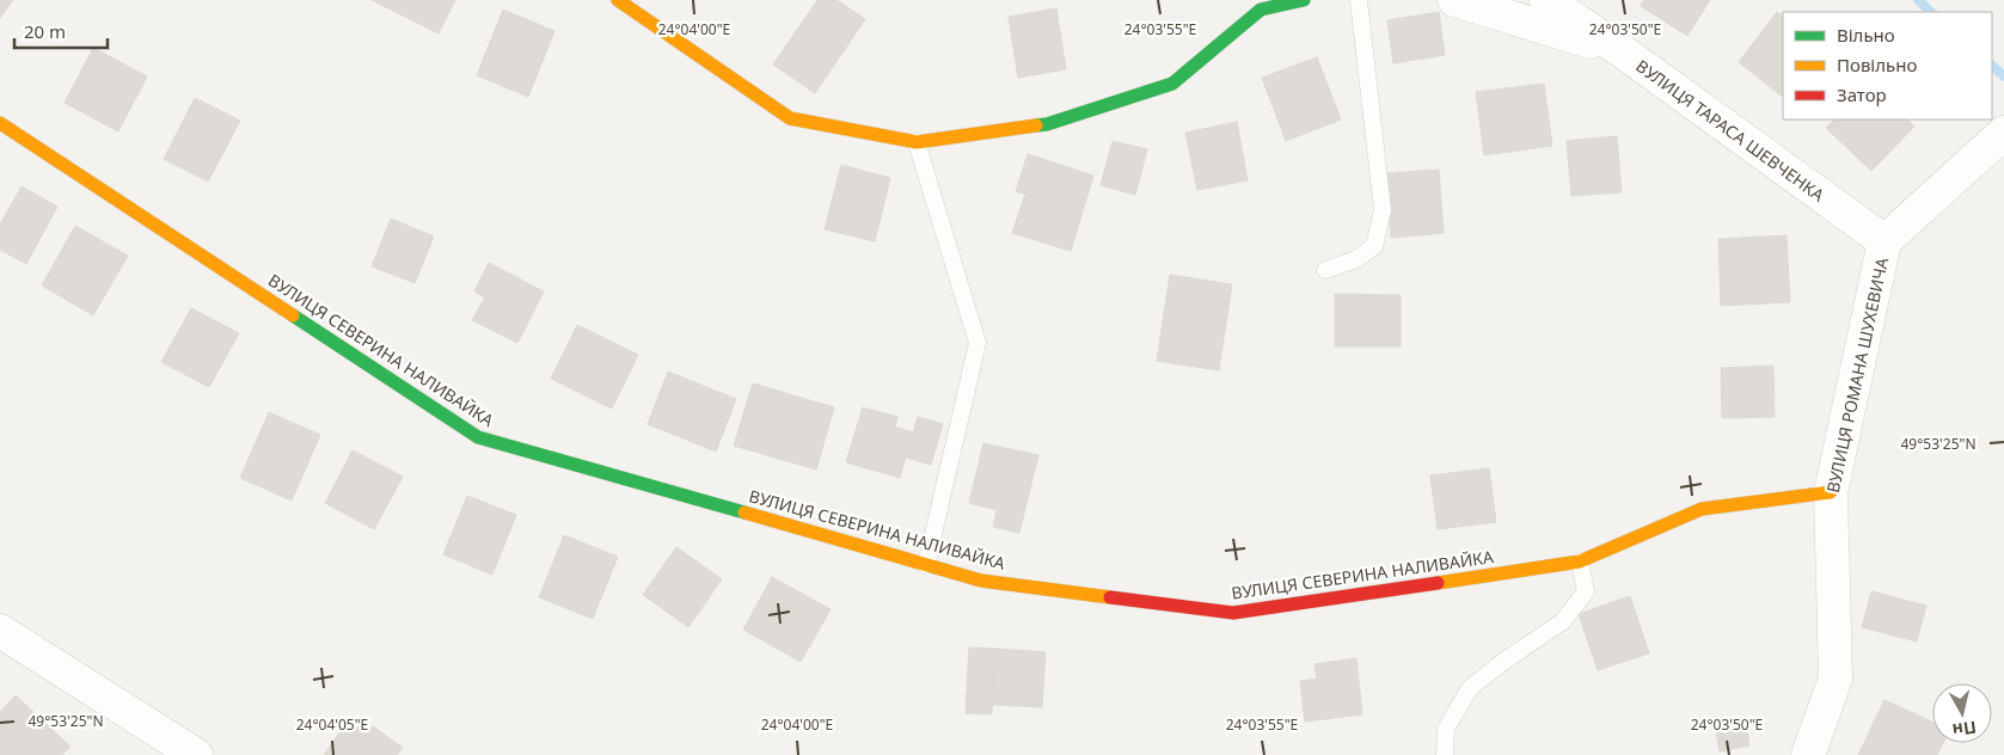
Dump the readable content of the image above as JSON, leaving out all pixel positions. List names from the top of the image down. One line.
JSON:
{"streets":{"street":["ВУЛИЦЯ ТАРАСА ШЕВЧЕНКА","ВУЛИЦЯ СЕВЕРИНА НАЛИВАЙКА","ВУЛИЦЯ РОМАНА ШУХЕВИЧА"]},"crossings":[["ВУЛИЦЯ ТАРАСА ШЕВЧЕНКА","ВУЛИЦЯ РОМАНА ШУХЕВИЧА"],["ВУЛИЦЯ СЕВЕРИНА НАЛИВАЙКА","ВУЛИЦЯ РОМАНА ШУХЕВИЧА"]],"legend":["Вільно","Повільно","Затор"],"scale_bar":"20 m","north":"bottom","coordinates":["24°04'00\"E","24°03'55\"E","24°03'50\"E","49°53'25\"N","24°04'05\"E"]}
